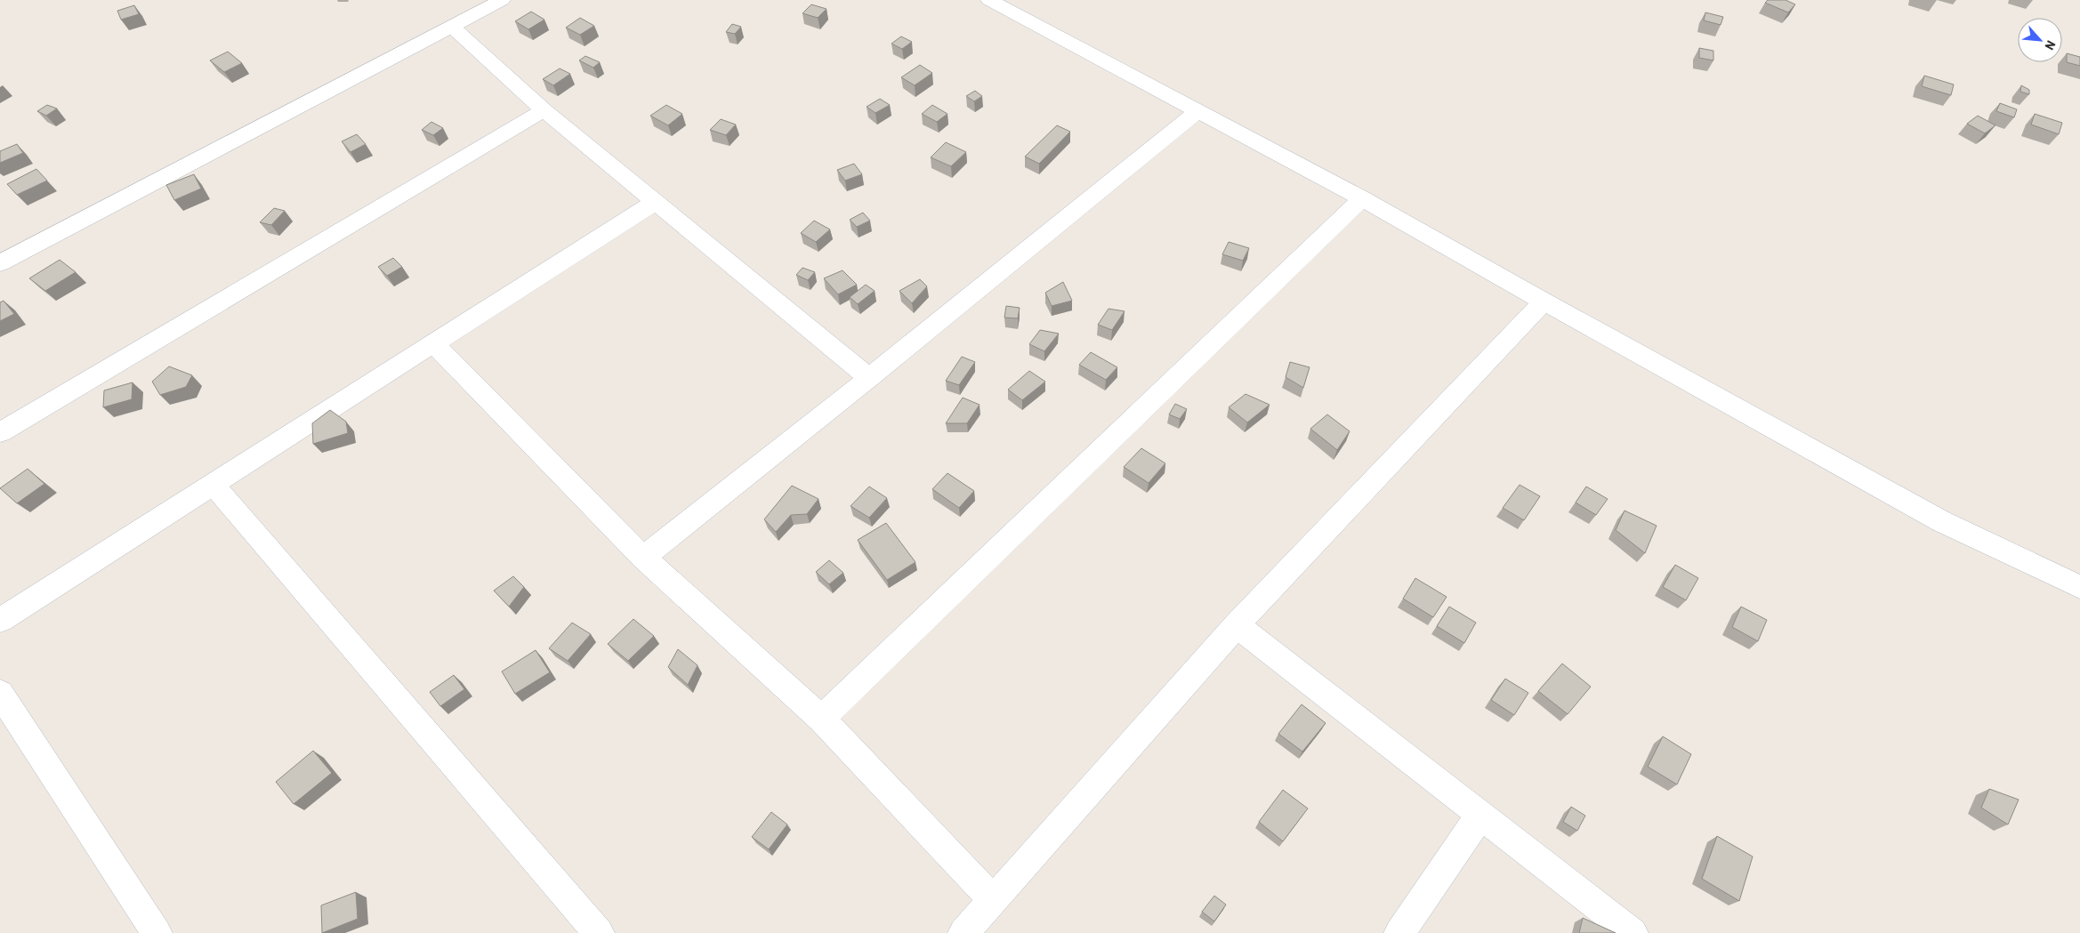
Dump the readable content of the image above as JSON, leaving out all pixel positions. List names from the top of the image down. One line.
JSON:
{"north":"bottom right"}
